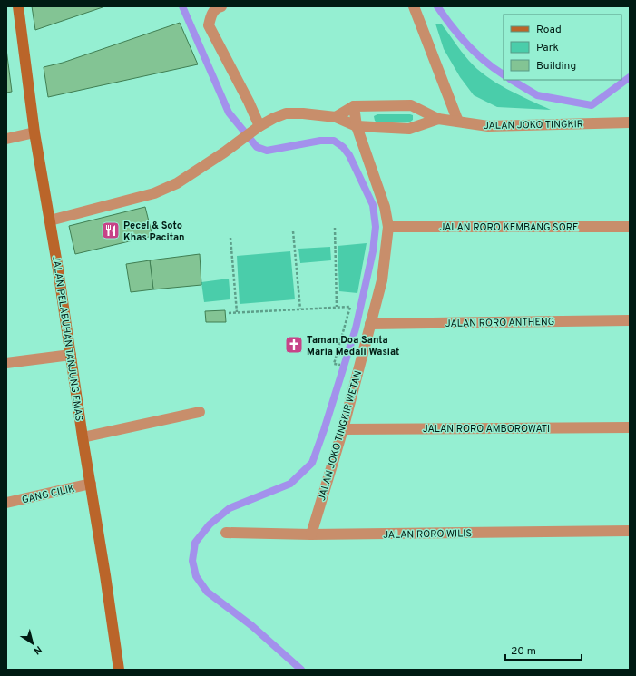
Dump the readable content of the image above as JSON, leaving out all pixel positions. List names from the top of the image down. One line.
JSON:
{"streets":{"main road":["JALAN PELABUHAN TANJUNG EMAS"],"street":["JALAN JOKO TINGKIR","JALAN RORO KEMBANG SORE","JALAN RORO ANTHENG","JALAN RORO AMBOROWATI","JALAN JOKO TINGKIR WETAN","GANG CILIK","JALAN RORO WILIS"]},"crossings":[["JALAN JOKO TINGKIR","JALAN JOKO TINGKIR WETAN"],["JALAN RORO KEMBANG SORE","JALAN JOKO TINGKIR WETAN"],["JALAN RORO ANTHENG","JALAN JOKO TINGKIR WETAN"],["JALAN PELABUHAN TANJUNG EMAS","GANG CILIK"],["JALAN RORO AMBOROWATI","JALAN JOKO TINGKIR WETAN"],["JALAN JOKO TINGKIR WETAN","JALAN RORO WILIS"]],"places":{"restaurant":["Pecel & Soto Khas Pacitan"],"church":["Taman Doa Santa Maria Medali Wasiat"]},"legend":["Road","Park","Building"],"scale_bar":"20 m","north":"bottom right"}
